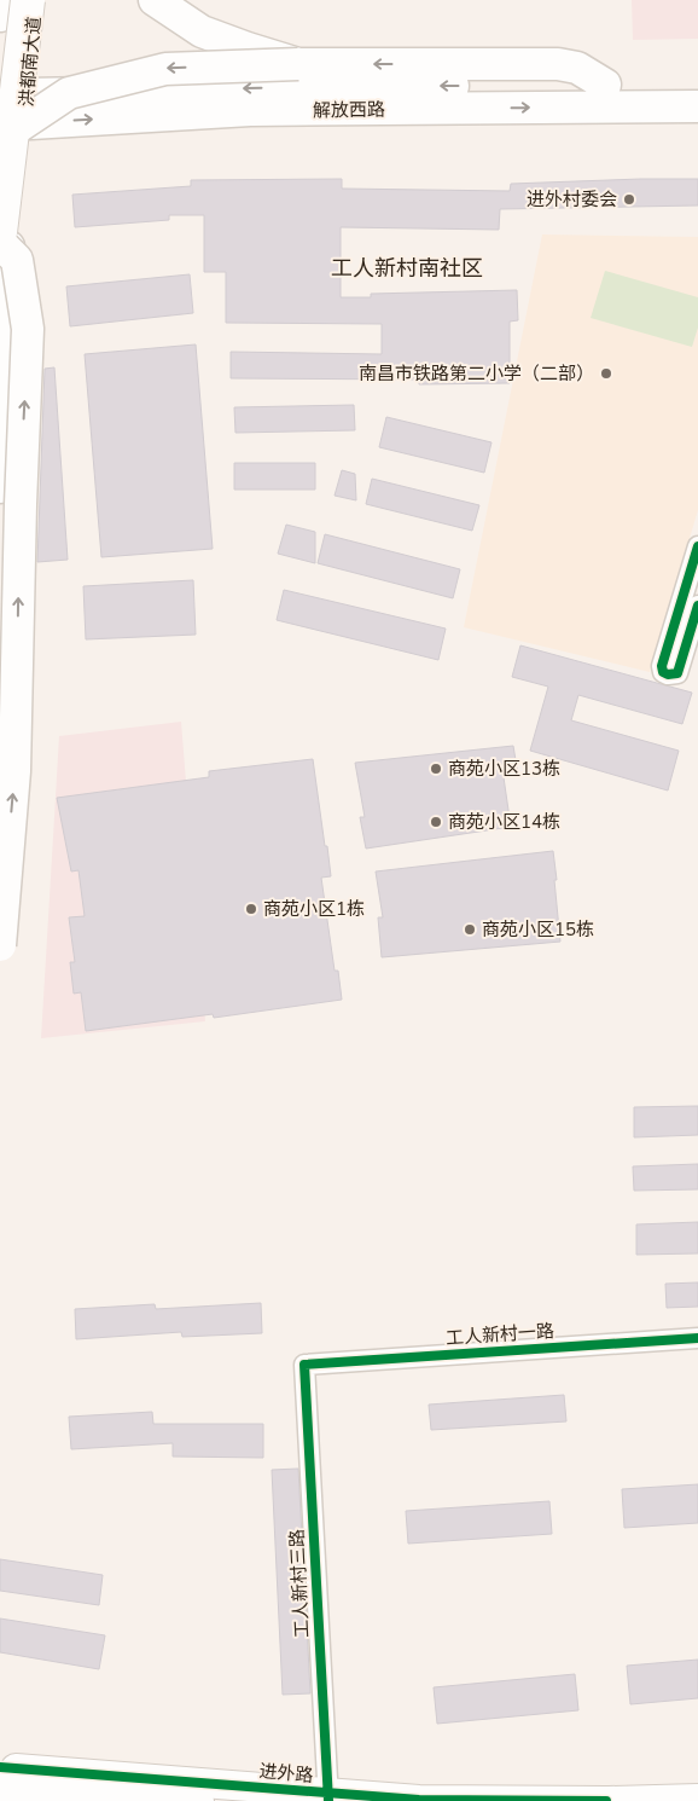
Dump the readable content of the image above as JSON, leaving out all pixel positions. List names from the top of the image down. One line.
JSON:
{"streets":{"main road":["洪都南大道","解放西路"],"street":["工人新村一路","工人新村三路","进外路"]},"crossings":[["洪都南大道","解放西路"],["工人新村一路","工人新村三路"],["工人新村三路","进外路"]],"districts":["工人新村南社区"],"places":["进外村委会","南昌市铁路第二小学（二部）","商苑小区13栋","商苑小区14栋","商苑小区1栋","商苑小区15栋"]}
